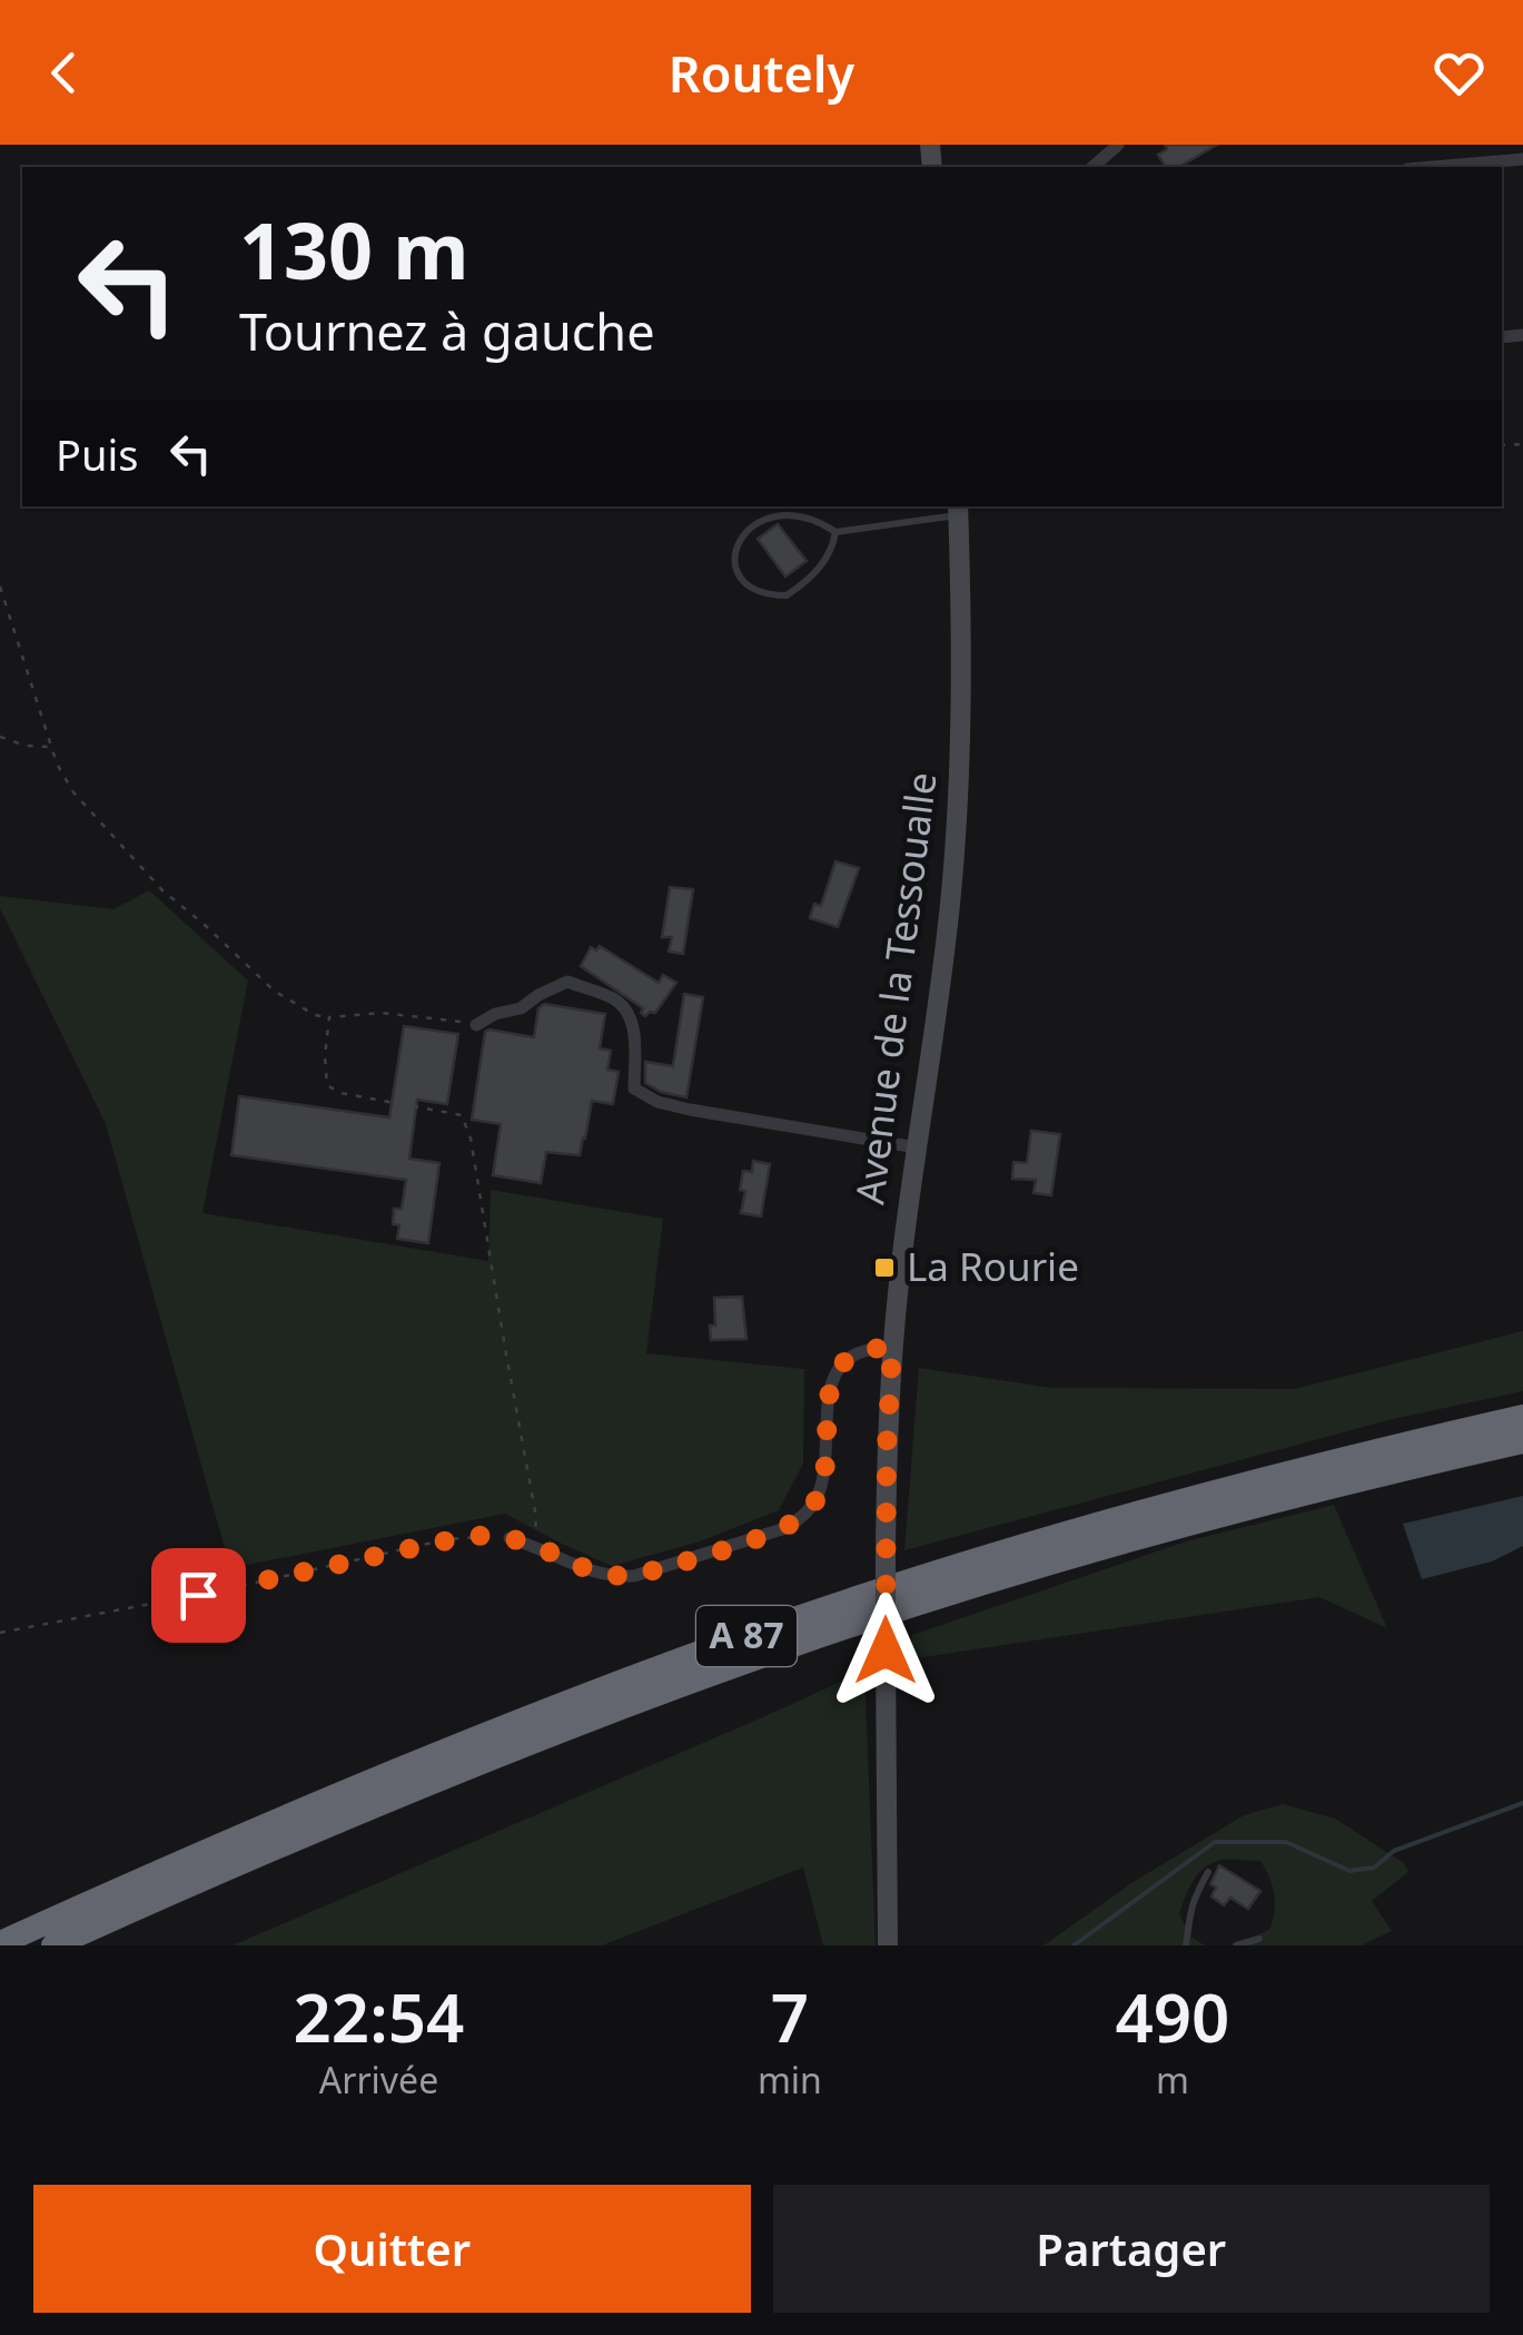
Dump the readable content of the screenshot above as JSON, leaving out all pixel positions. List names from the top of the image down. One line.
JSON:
{"streets":{"highway":["A 87"],"main road":["Avenue de la Tessoualle"]},"places":{"transit":["La Rourie"]},"page":{"header":"Routely","turn":["130 m","Tournez à gauche"],"then":"Puis","eta":["22:54","Arrivée","7","min","490","m"],"buttons":["Quitter","Partager"]}}
